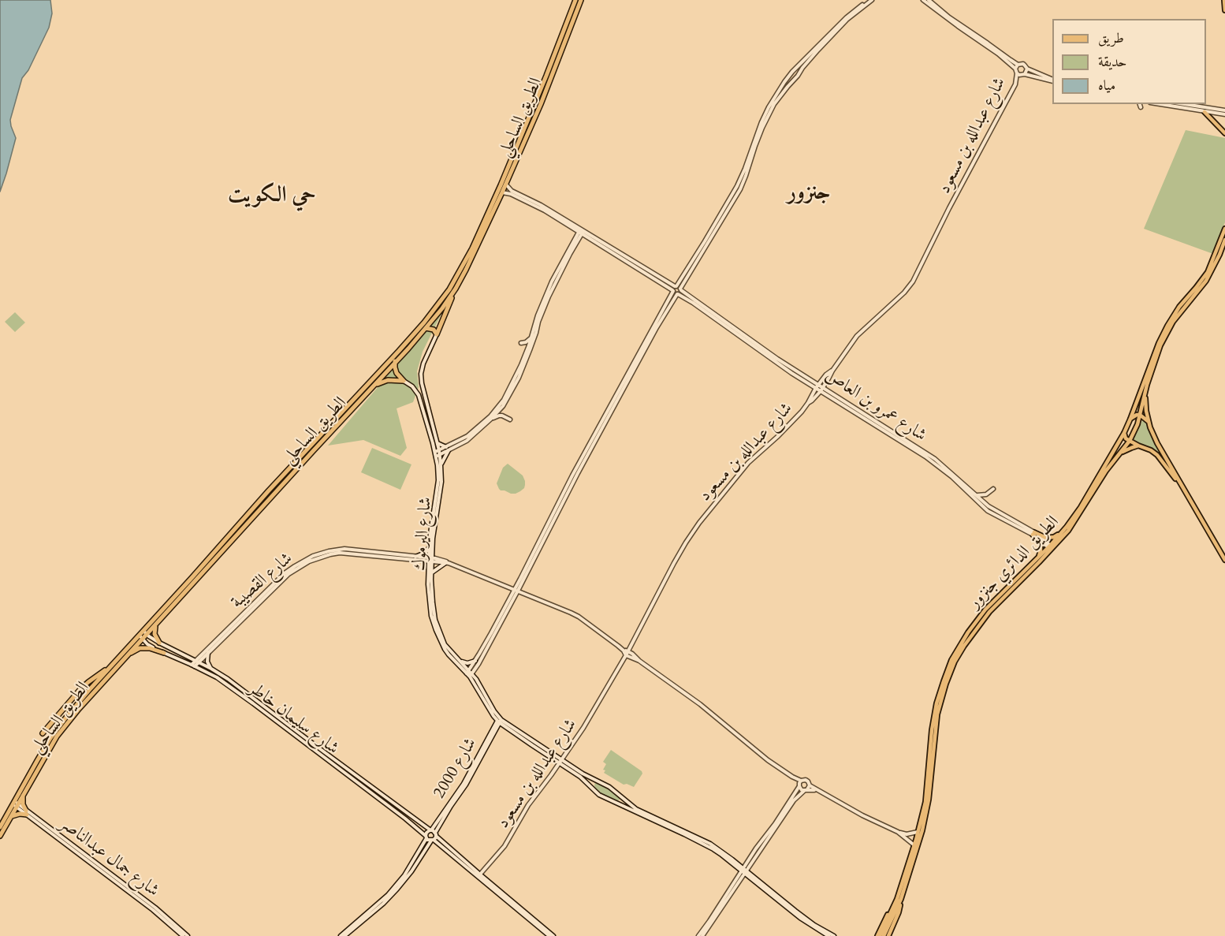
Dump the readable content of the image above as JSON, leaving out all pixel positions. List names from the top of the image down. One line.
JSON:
{"streets":{"highway":["الطريق الساحلي"],"main road":["الطريق الدائري جنزور"],"street":["شارع عبدالله بن مسعود","شارع عمرو بن العاص","شارع اليرموك","شارع القصيبة","شارع سليمان خاطر","شارع 2000","شارع جمال عبدالناصر"]},"crossings":[["الطريق الساحلي","شارع سليمان خاطر"],["الطريق الساحلي","شارع جمال عبدالناصر"],["شارع عبدالله بن مسعود","شارع عمرو بن العاص"],["شارع عمرو بن العاص","الطريق الدائري جنزور"],["شارع اليرموك","شارع القصيبة"],["شارع اليرموك","شارع 2000"],["شارع القصيبة","شارع سليمان خاطر"],["شارع سليمان خاطر","شارع 2000"]],"districts":["جنزور","حي الكويت"],"legend":["طريق","حديقة","مياه"]}
